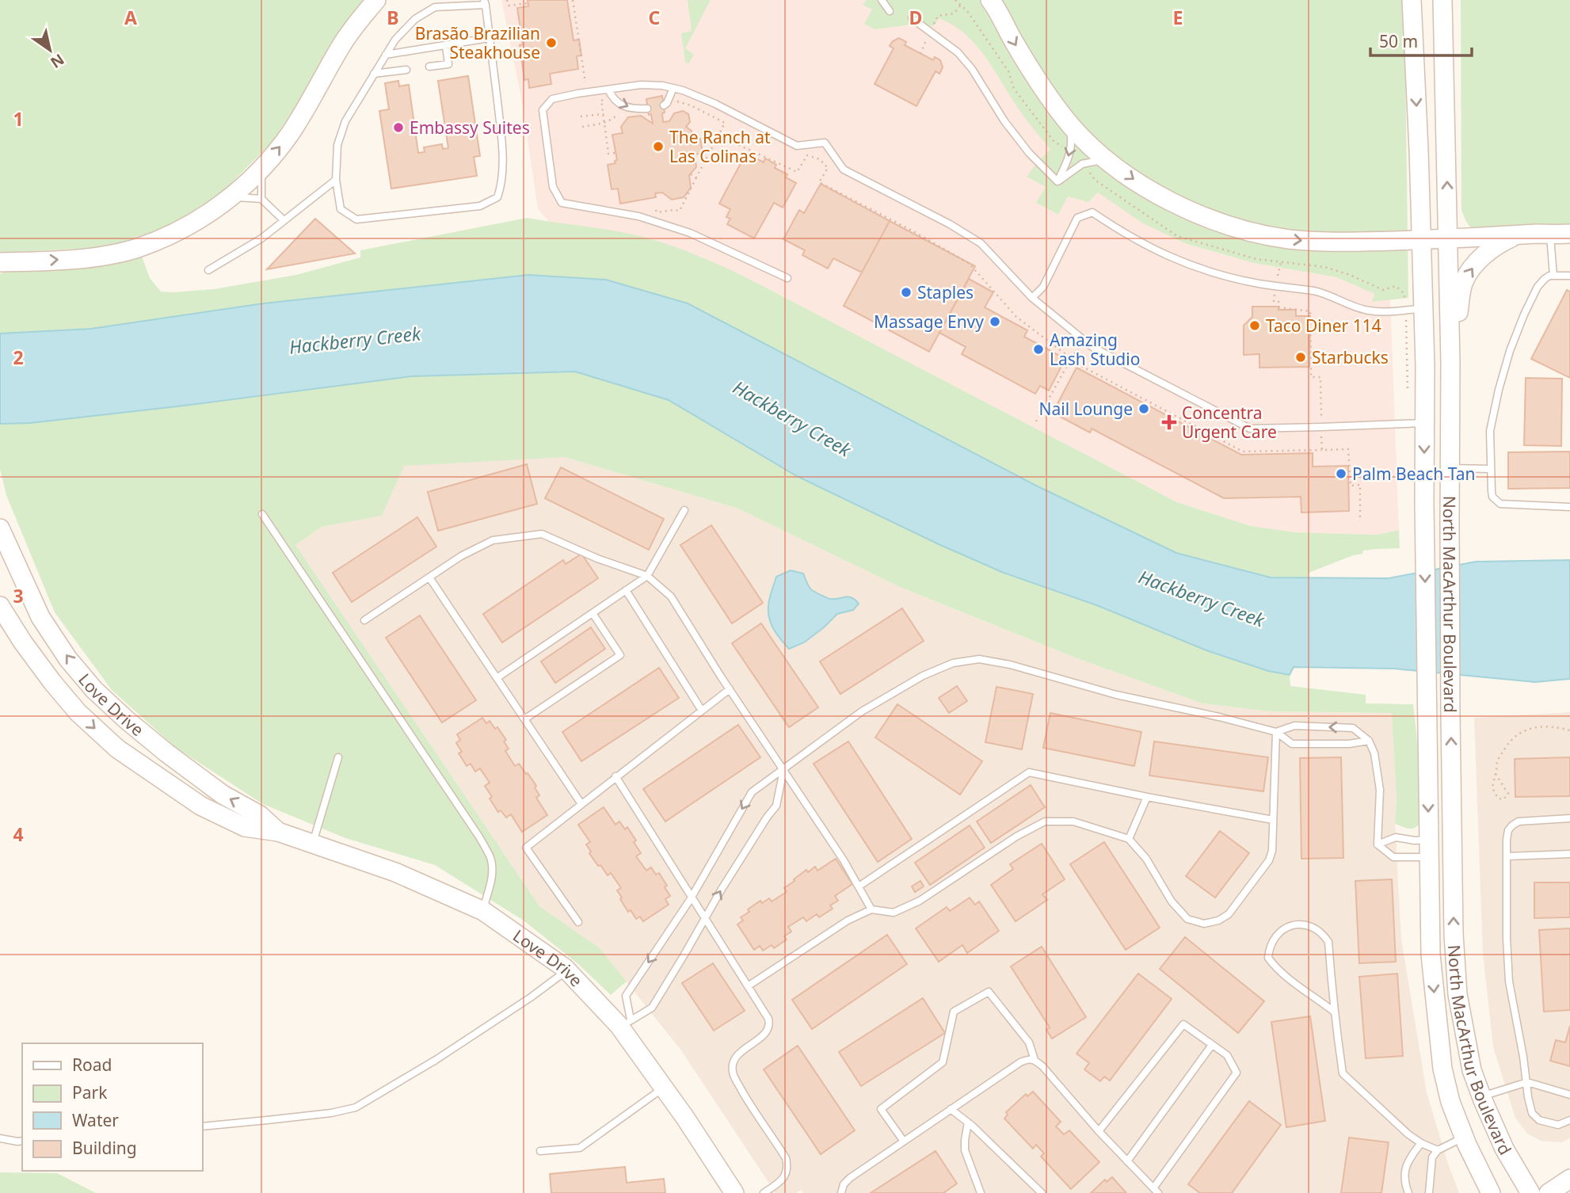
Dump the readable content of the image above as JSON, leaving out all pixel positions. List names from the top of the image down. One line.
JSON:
{"streets":{"main road":["North MacArthur Boulevard","Love Drive"]},"water":["Hackberry Creek"],"places":{"other":["Brasão Brazilian Steakhouse","Embassy Suites","The Ranch at Las Colinas","Staples","Massage Envy","Taco Diner 114","Amazing Lash Studio","Starbucks","Nail Lounge","Palm Beach Tan"],"health":["Concentra Urgent Care"]},"legend":["Road","Park","Water","Building"],"scale_bar":"50 m","north":"bottom right","grid":{"columns":["A","B","C","D","E"],"rows":["1","2","3","4"]}}
